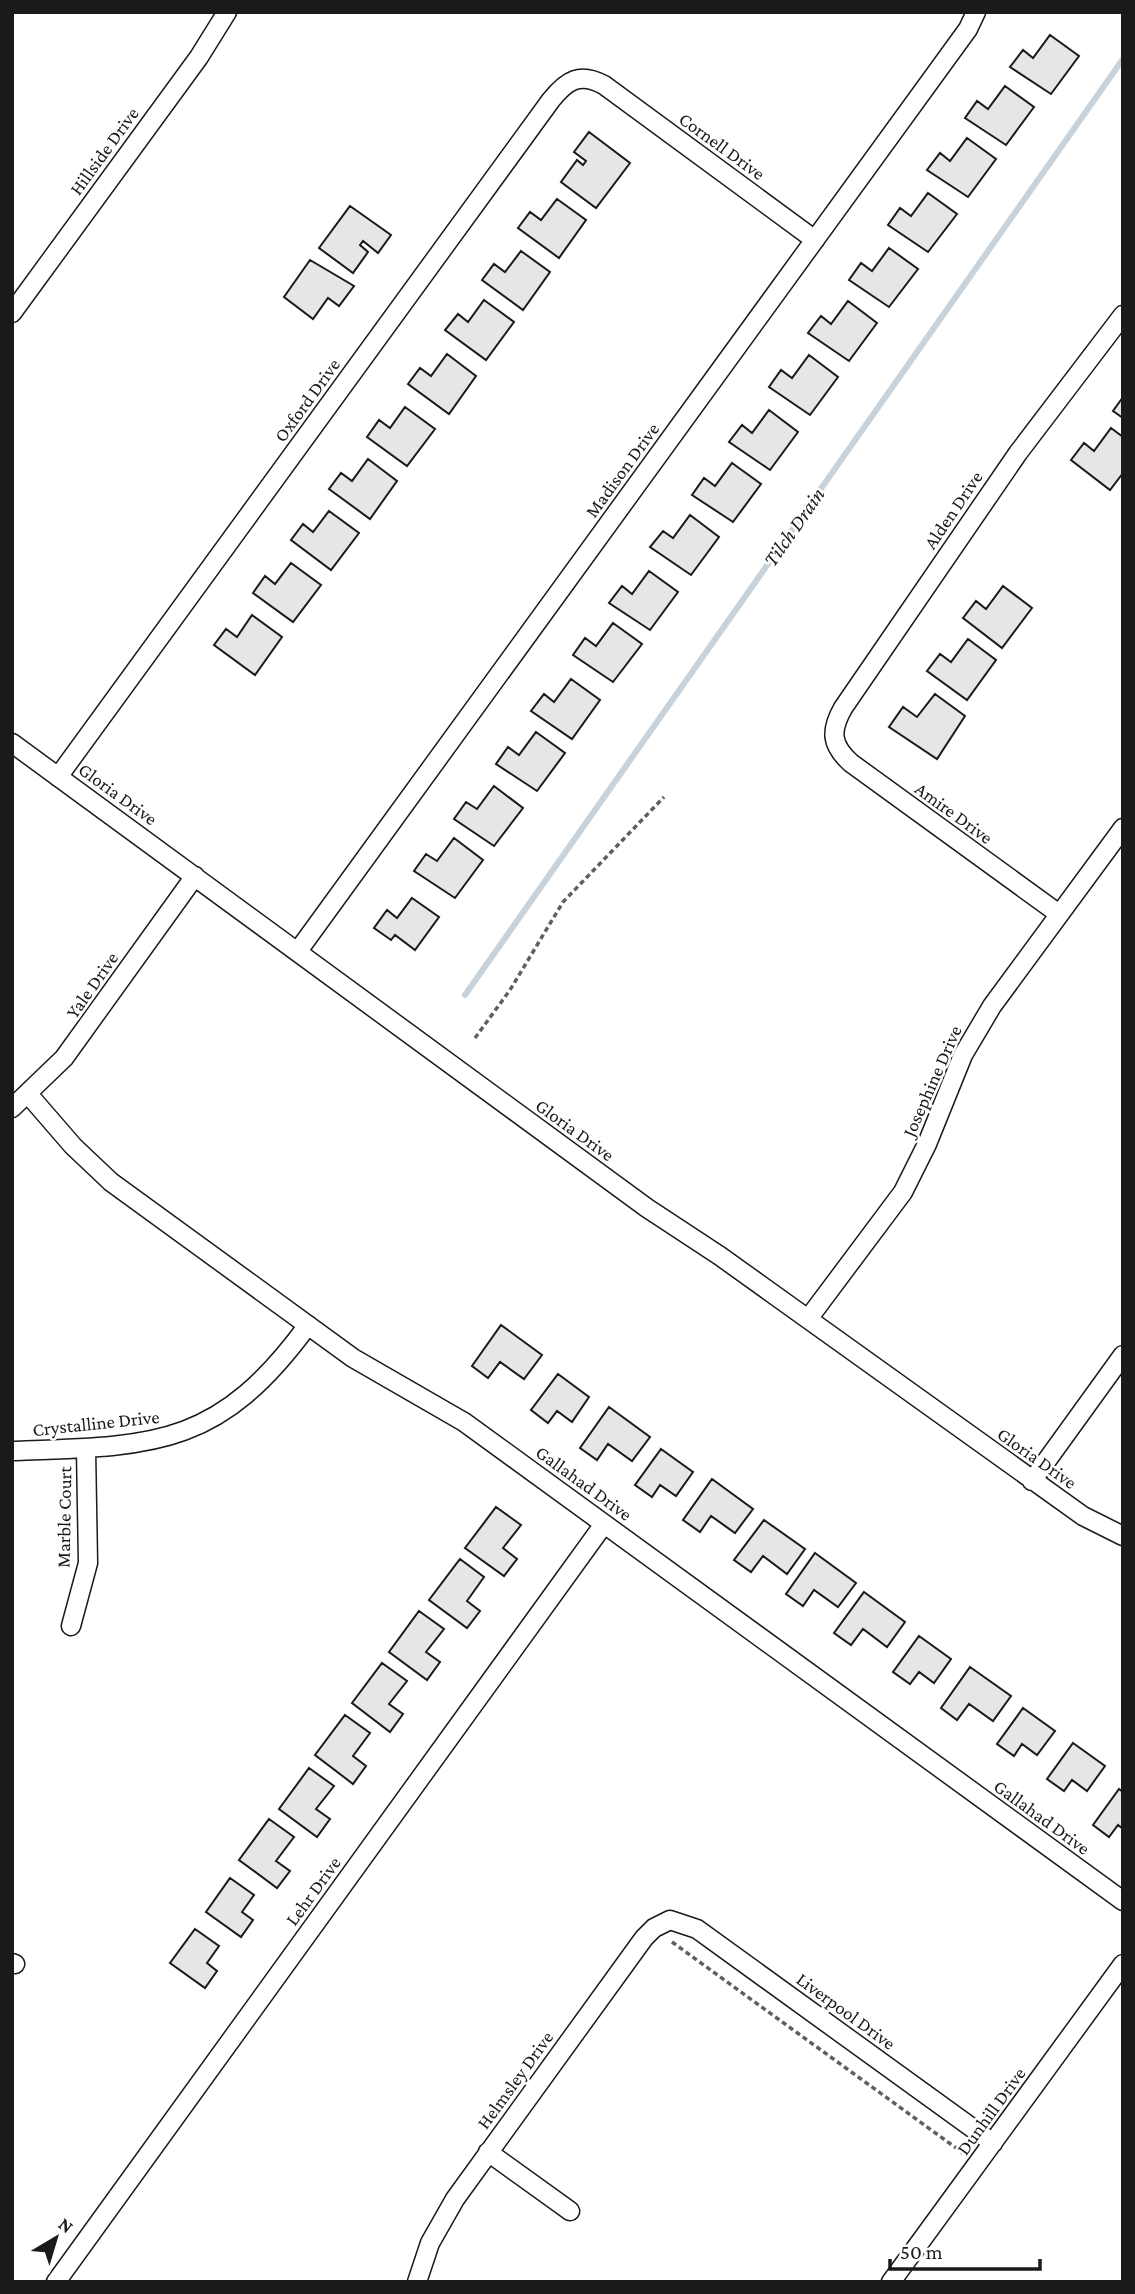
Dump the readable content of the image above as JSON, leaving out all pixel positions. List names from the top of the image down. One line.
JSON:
{"streets":{"street":["Cornell Drive","Hillside Drive","Oxford Drive","Madison Drive","Alden Drive","Gloria Drive","Amire Drive","Yale Drive","Josephine Drive","Crystalline Drive","Gallahad Drive","Marble Court","Lehr Drive","Liverpool Drive","Helmsley Drive","Dunhill Drive"]},"crossings":[["Cornell Drive","Oxford Drive"],["Cornell Drive","Madison Drive"],["Oxford Drive","Gloria Drive"],["Madison Drive","Gloria Drive"],["Alden Drive","Amire Drive"],["Gloria Drive","Yale Drive"],["Gloria Drive","Josephine Drive"],["Amire Drive","Josephine Drive"],["Yale Drive","Gallahad Drive"],["Crystalline Drive","Gallahad Drive"],["Crystalline Drive","Marble Court"],["Gallahad Drive","Lehr Drive"],["Liverpool Drive","Helmsley Drive"],["Liverpool Drive","Dunhill Drive"]],"water":["Tilch Drain"],"scale_bar":"50 m","north":"top right"}
